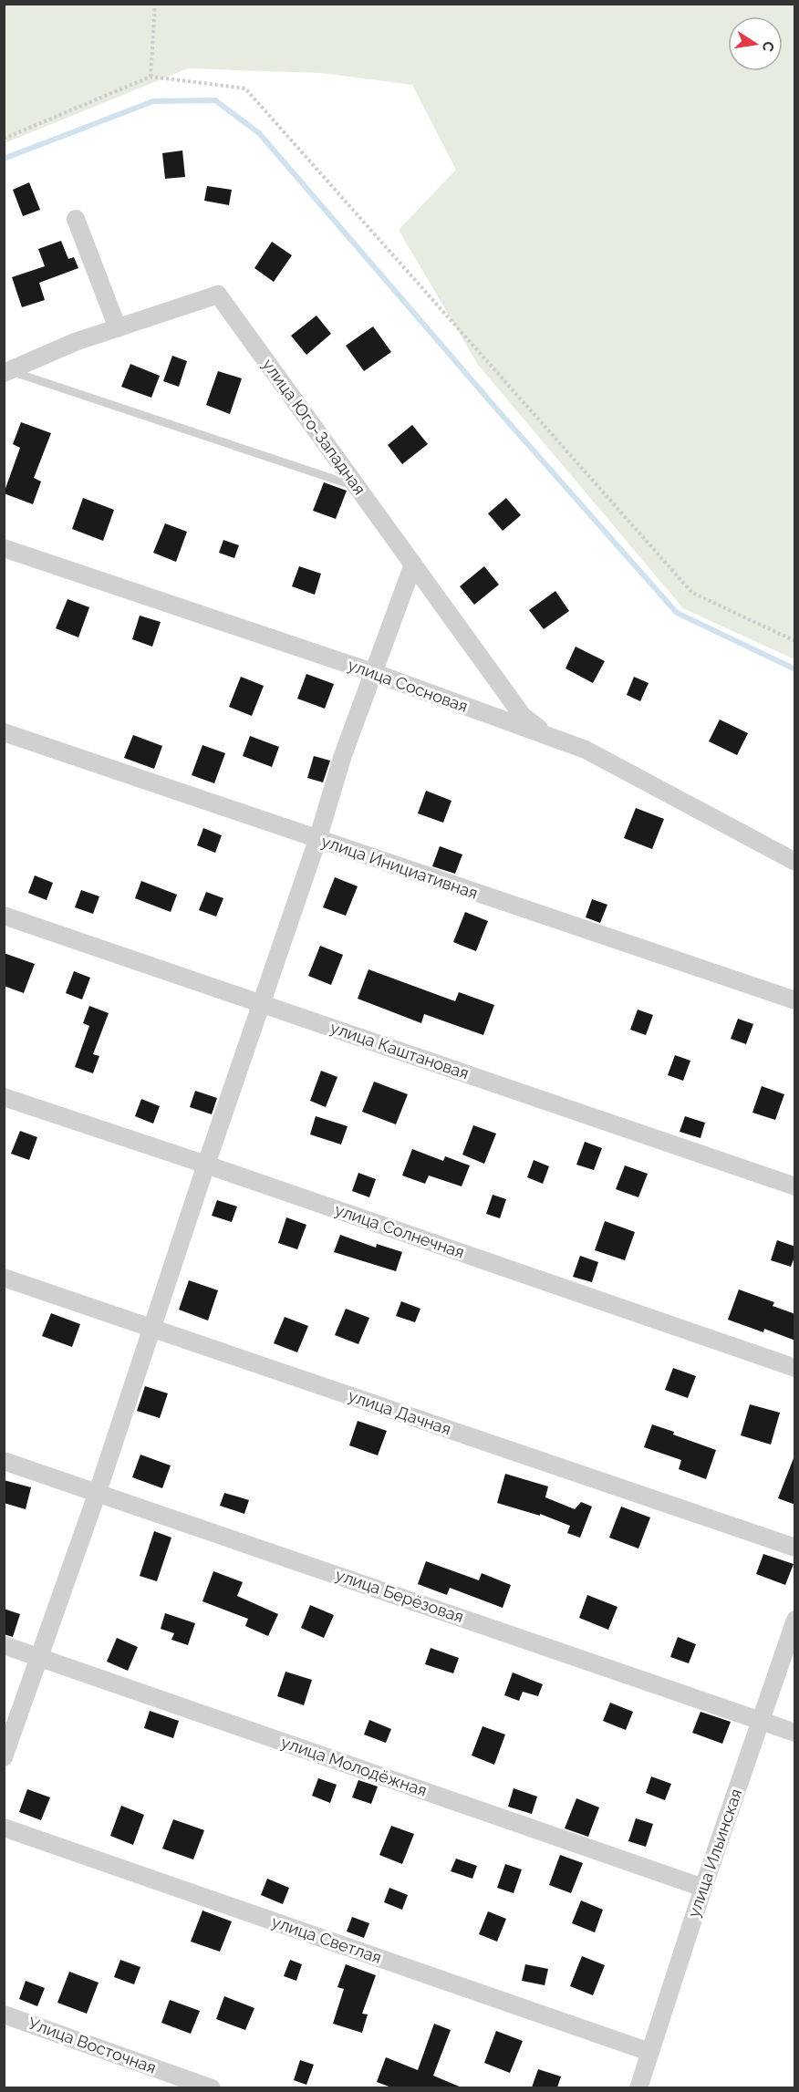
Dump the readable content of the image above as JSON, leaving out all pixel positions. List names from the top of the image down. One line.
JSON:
{"streets":{"street":["улица Юго-Западная","улица Сосновая","улица Инициативная","улица Каштановая","улица Солнечная","улица Дачная","улица Берёзовая","улица Молодёжная","улица Ильинская","улица Светлая","Улица Восточная"]},"crossings":[["улица Юго-Западная","улица Сосновая"],["улица Берёзовая","улица Ильинская"],["улица Молодёжная","улица Ильинская"],["улица Ильинская","улица Светлая"]],"north":"right"}
